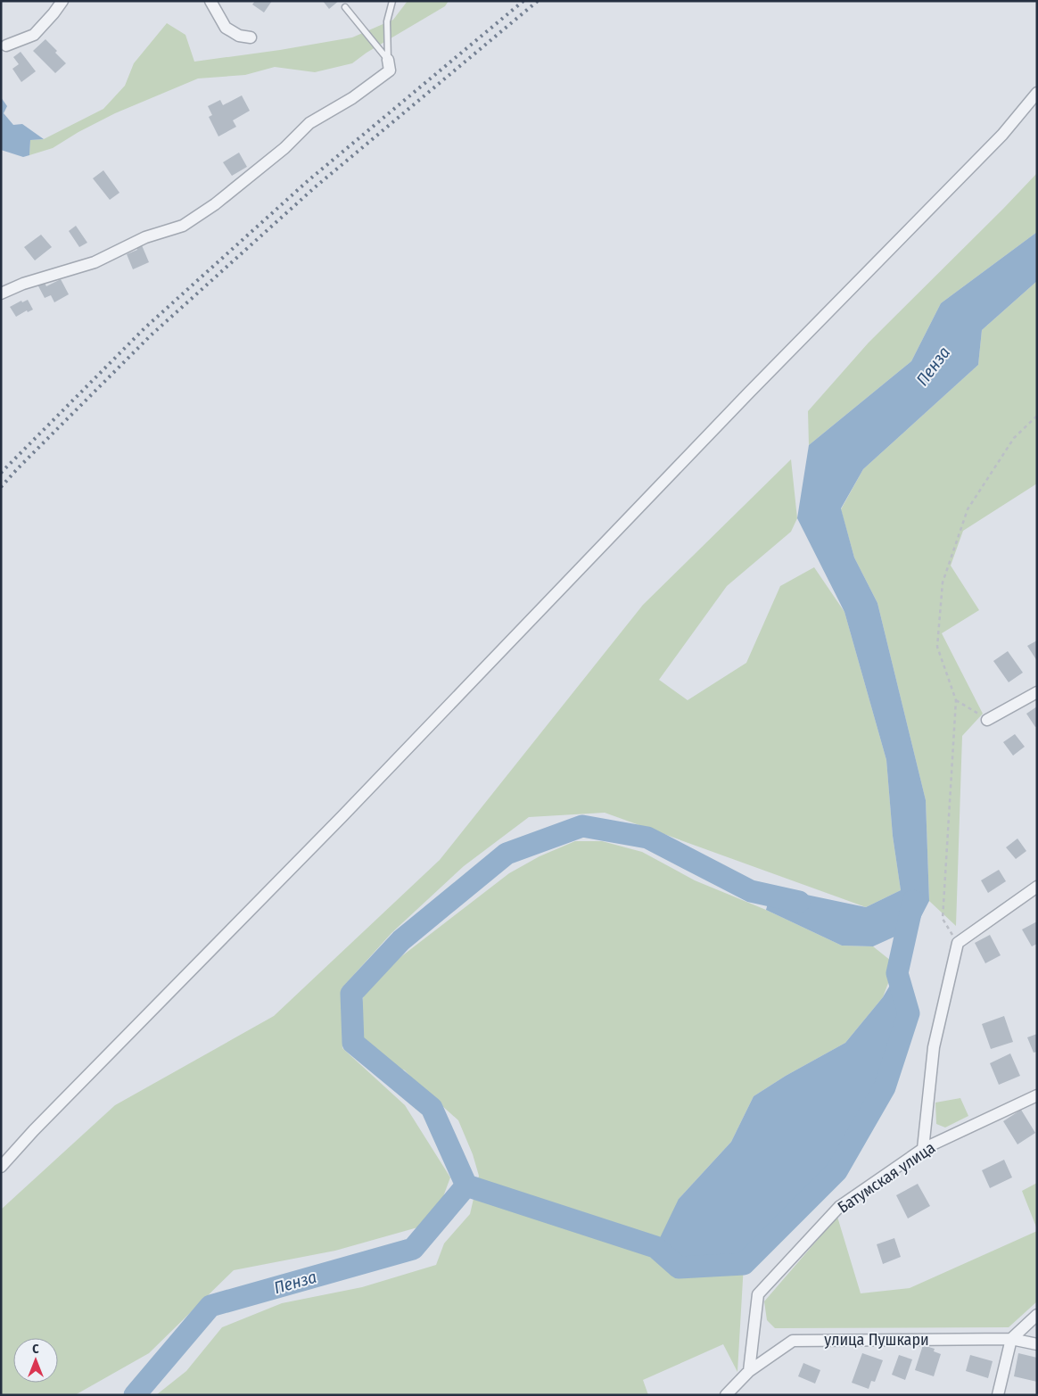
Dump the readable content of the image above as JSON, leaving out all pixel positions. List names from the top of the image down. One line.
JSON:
{"streets":{"street":["Батумская улица","улица Пушкари"]},"crossings":[["Батумская улица","улица Пушкари"]],"water":["Пенза"],"north":"top"}
